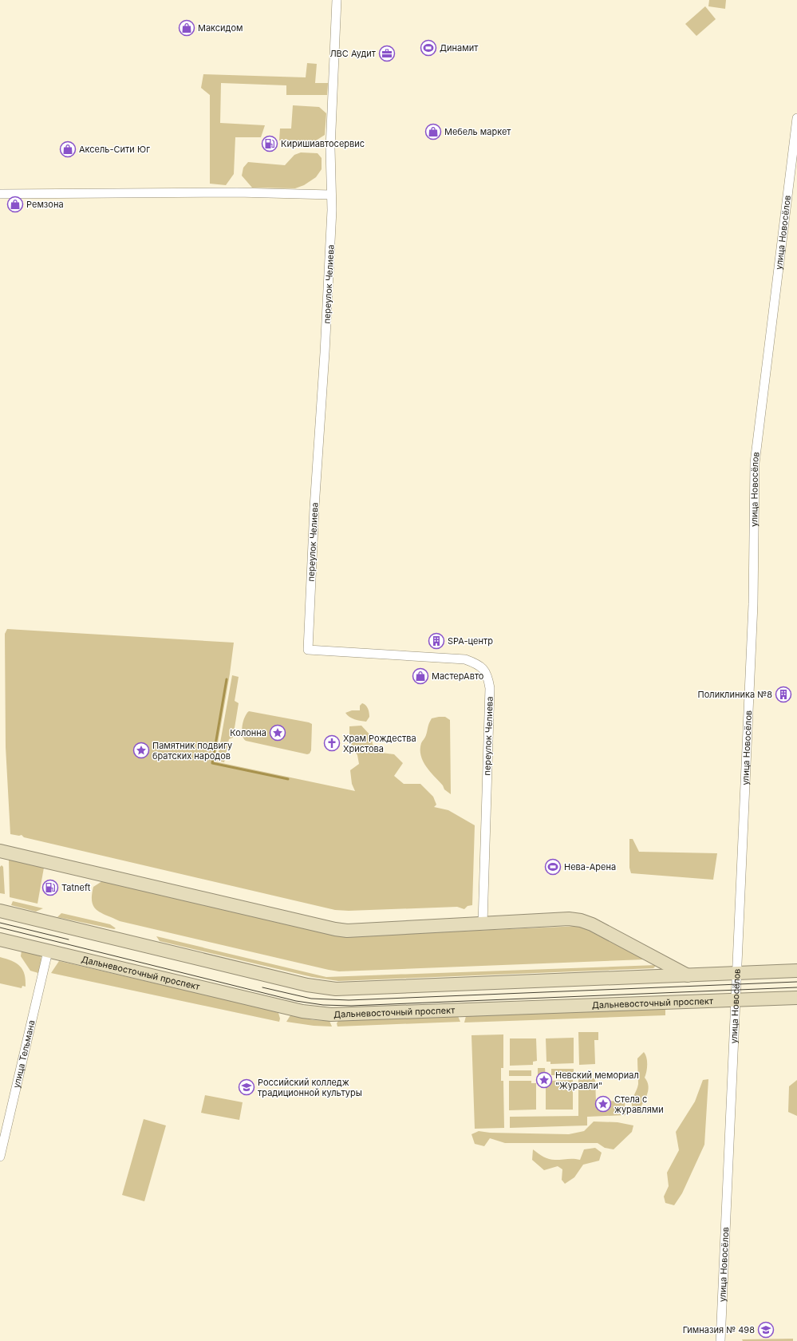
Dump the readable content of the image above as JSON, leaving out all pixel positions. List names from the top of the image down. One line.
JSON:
{"streets":{"main road":["Дальневосточный проспект"],"street":["улица Новосёлов","переулок Челиева","улица Тельмана"]},"crossings":[["улица Новосёлов","Дальневосточный проспект"],["Дальневосточный проспект","улица Тельмана"]],"places":{"shop":["Максидом","Мебель маркет","Аксель-Сити Юг","Ремзона","МастерАвто"],"sports":["Динамит","Нева-Арена"],"office":["ЛВС Аудит"],"fuel station":["Киришиавтосервис","Tatneft"],"building":["SPA-центр","Поликлиника №8"],"place":["Колонна","Памятник подвигу братских народов","Невский мемориал \"Журавли\"","Стела с журавлями"],"church":["Храм Рождества Христова"],"school or university":["Российский колледж традиционной культуры","Гимназия № 498"]}}
